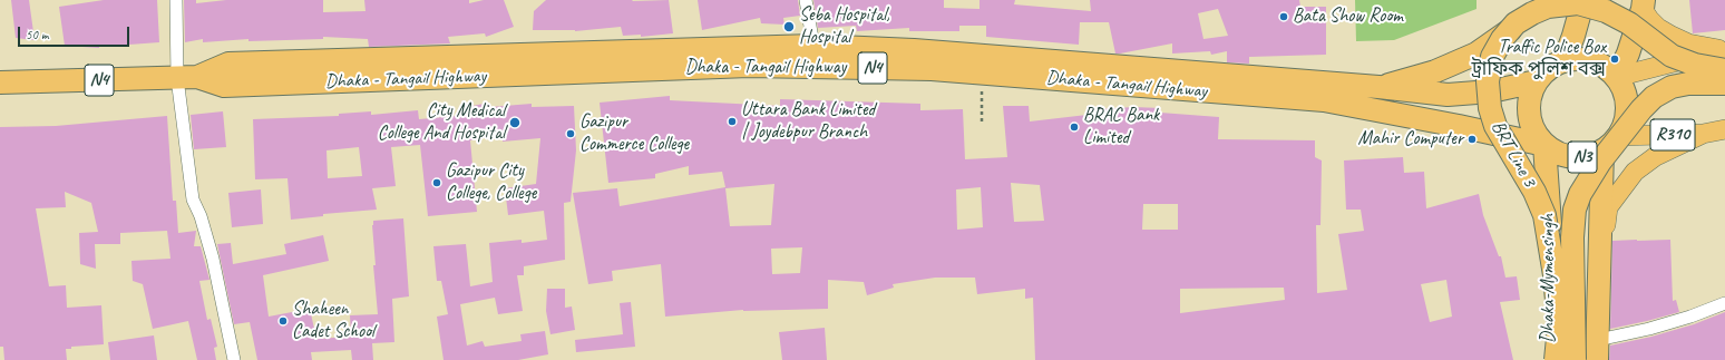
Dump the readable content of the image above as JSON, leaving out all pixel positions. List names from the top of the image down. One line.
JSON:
{"streets":{"highway":["Dhaka - Tangail Highway","N4","BRT Line 3","N3","Dhaka-Mymensingh"],"main road":["R310"]},"crossings":[["Dhaka - Tangail Highway","R310"],["Dhaka - Tangail Highway","N3"],["Dhaka - Tangail Highway","Dhaka-Mymensingh"],["R310","N3"],["R310","Dhaka-Mymensingh"],["N3","Dhaka-Mymensingh"]],"places":["Bata Show Room","Seba Hospital, Hospital","Traffic Police Box ট্রাফিক পুলিশ বক্স","Uttara Bank Limited | Joydebpur Branch","City Medical College And Hospital","BRAC Bank Limited","Gazipur Commerce College","Mahir Computer","Gazipur City College, College","Shaheen Cadet School"],"scale_bar":"50 m"}
